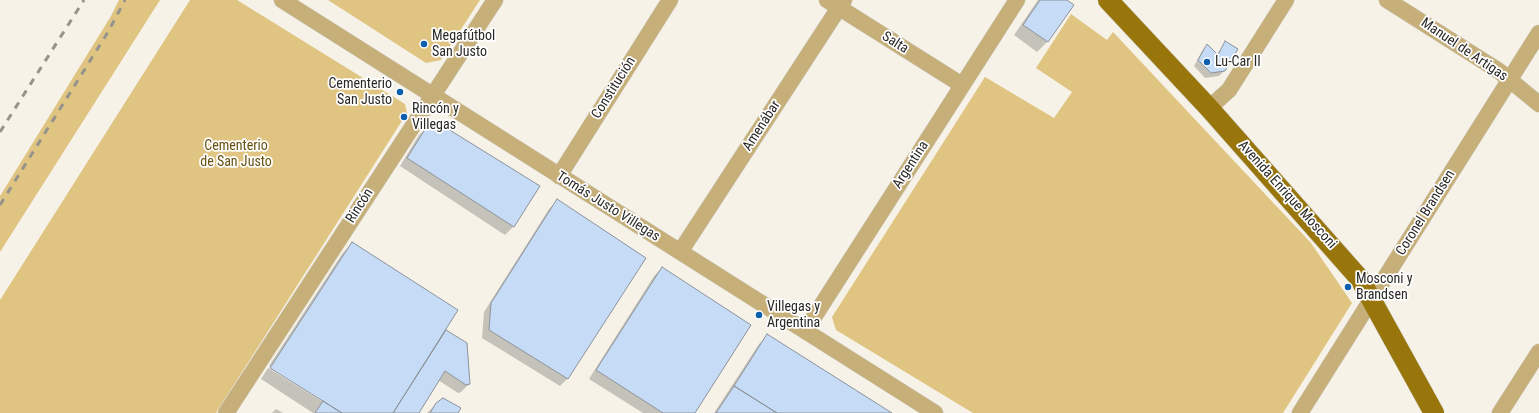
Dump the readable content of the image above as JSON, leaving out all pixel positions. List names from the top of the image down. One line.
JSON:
{"streets":{"main road":["Avenida Enrique Mosconi"],"street":["Salta","Manuel de Artigas","Constitución","Amenábar","Argentina","Rincón","Tomás Justo Villegas","Coronel Brandsen"]},"crossings":[["Salta","Amenábar"],["Salta","Argentina"],["Manuel de Artigas","Coronel Brandsen"],["Constitución","Tomás Justo Villegas"],["Amenábar","Tomás Justo Villegas"],["Argentina","Tomás Justo Villegas"],["Avenida Enrique Mosconi","Coronel Brandsen"],["Rincón","Tomás Justo Villegas"]],"parks":["Cementerio de San Justo"],"places":["Megafútbol San Justo","Lu-Car II","Cementerio San Justo","Rincón y Villegas","Mosconi y Brandsen","Villegas y Argentina"]}
